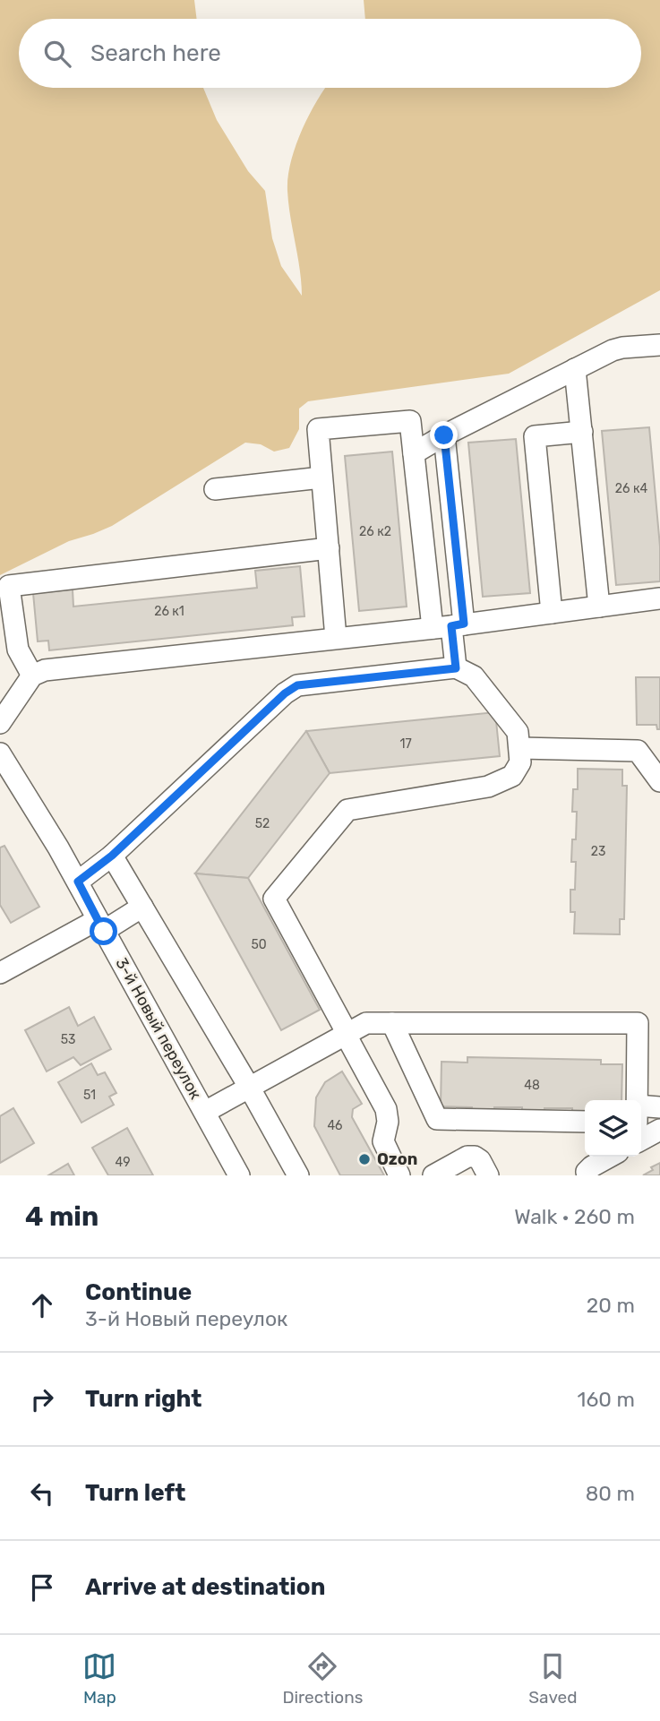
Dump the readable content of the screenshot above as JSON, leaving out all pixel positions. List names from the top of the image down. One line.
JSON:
{"streets":{"street":["3-й Новый переулок"]},"places":["Ozon"],"house_numbers":["26 к4","26 к2","26 к1","17","52","23","50","53","48","51","46","49"],"page":{"search":"Search here","heading":["4 min","Walk · 260 m"],"list":[["Continue","3-й Новый переулок","20 m"],["Turn right","160 m"],["Turn left","80 m"],"Arrive at destination"],"nav":["Map","Directions","Saved"]}}
